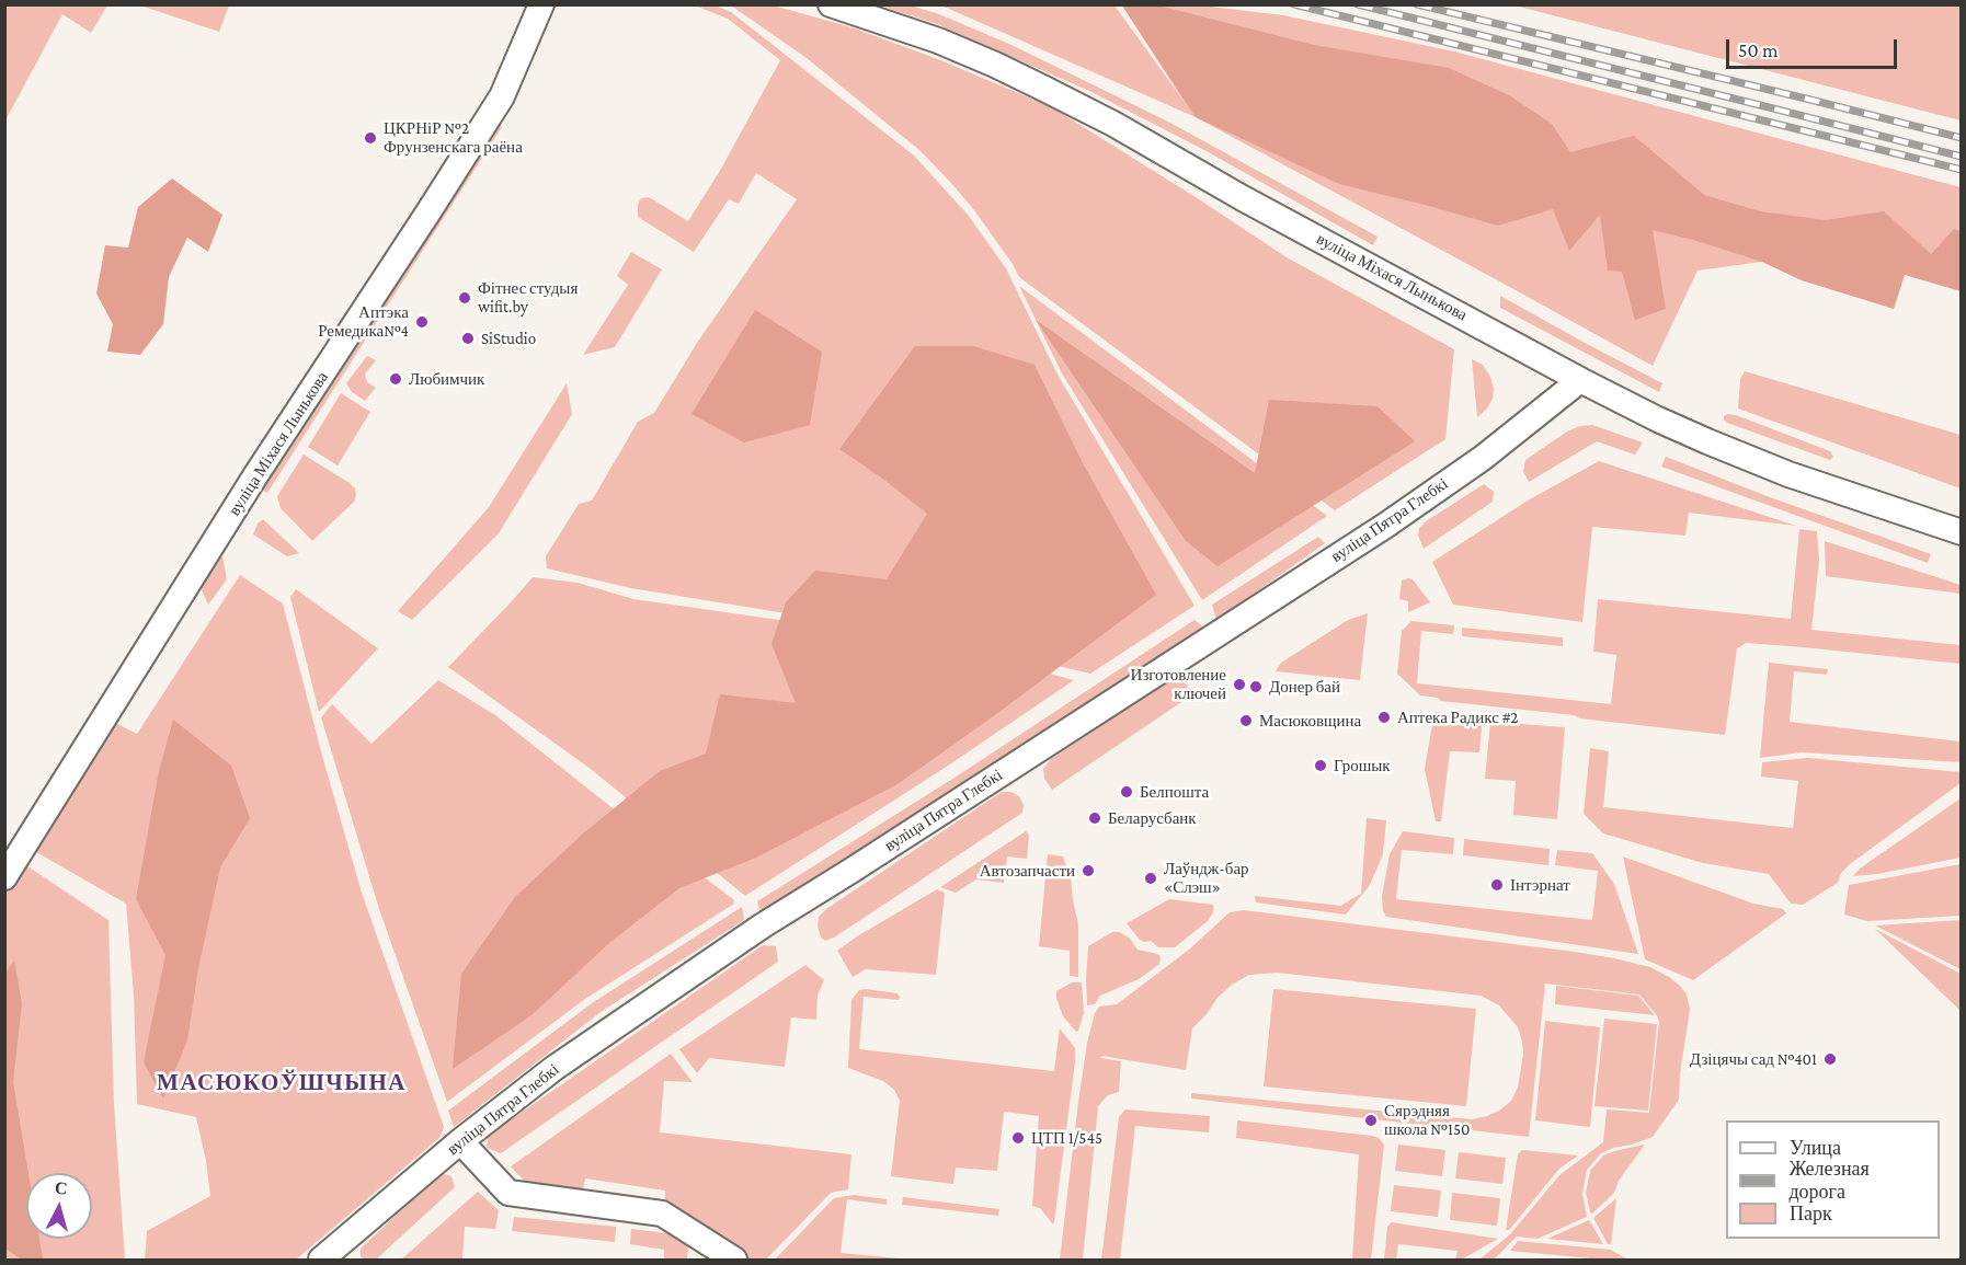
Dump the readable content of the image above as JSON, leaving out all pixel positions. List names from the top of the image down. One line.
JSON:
{"streets":{"street":["вуліца Міхася Лынькова","вуліца Пятра Глебкі"]},"crossings":[["вуліца Міхася Лынькова","вуліца Пятра Глебкі"]],"districts":["МАСЮКОЎШЧЫНА"],"places":["ЦКРНіР №2 Фрунзенскага раёна","Фітнес студыя wifit.by","Аптэка Ремедика№4","SiStudio","Любимчик","Изготовление ключей","Донер бай","Аптека Радикс #2","Масюковщина","Грошык","Белпошта","Беларусбанк","Автозапчасти","Лаўндж-бар «Слэш»","Інтэрнат","Дзіцячы сад №401","Сярэдняя школа №150","ЦТП 1/545"],"legend":["Улица","Железная дорога","Парк"],"scale_bar":"50 m","north":"top"}
